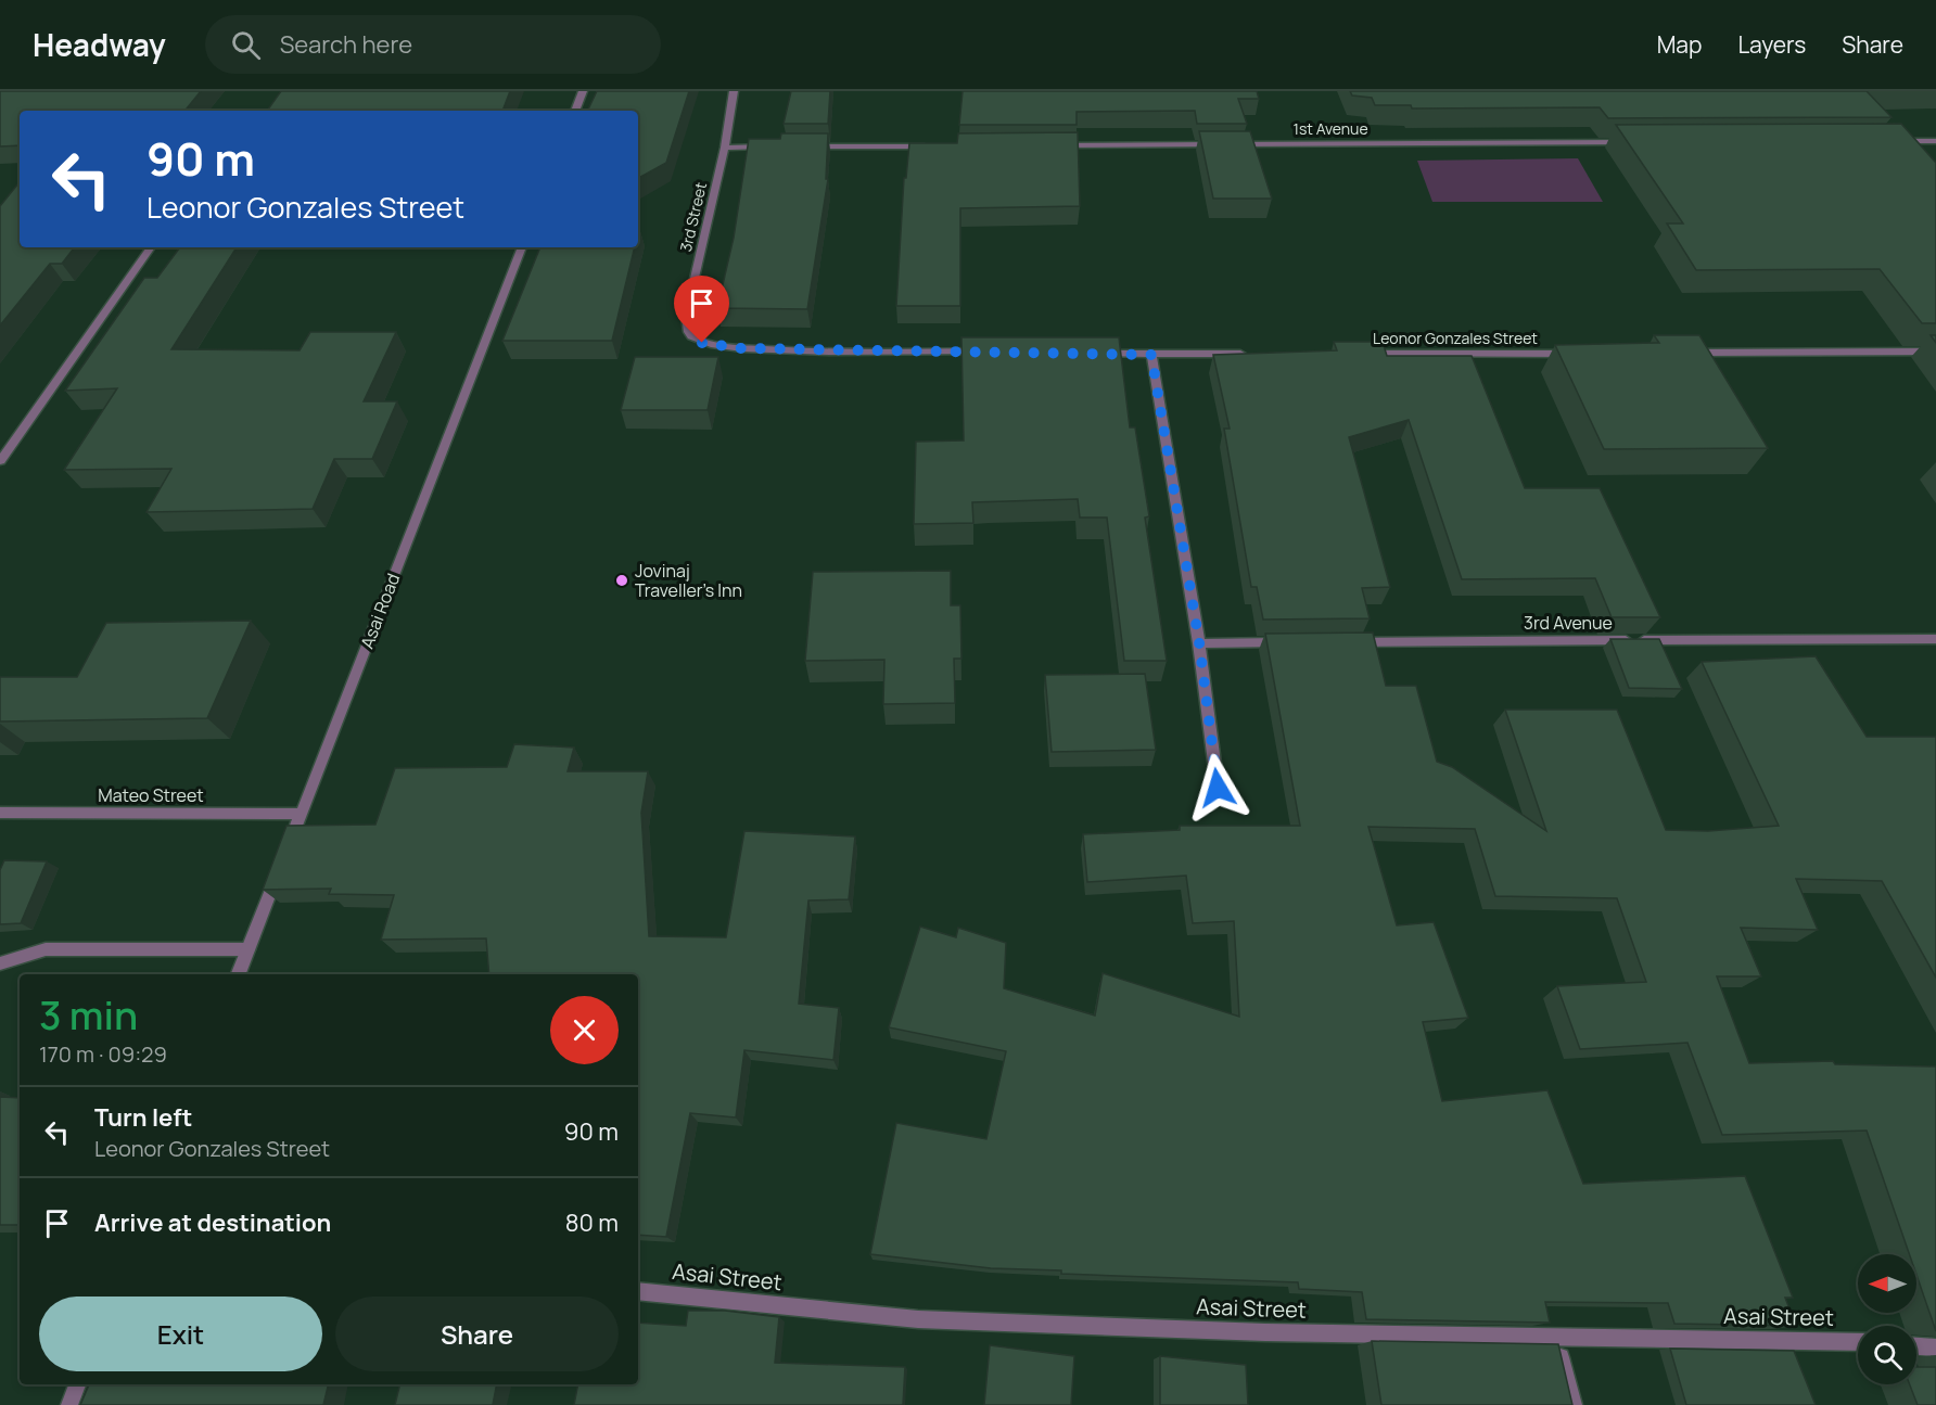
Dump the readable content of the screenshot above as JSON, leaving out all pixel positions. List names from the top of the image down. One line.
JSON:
{"streets":{"street":["1st Avenue","3rd Street","Leonor Gonzales Street","Asai Road","3rd Avenue","Mateo Street","Asai Street"]},"crossings":[["Asai Road","Mateo Street"]],"places":["Jovinaj Traveller's Inn"],"north":"left","page":{"header":"Headway","search":"Search here","nav":["Map","Layers","Share"],"turn":["90 m","Leonor Gonzales Street"],"heading":["3 min","170 m · 09:29"],"list":[{"name":"Turn left","note":"Leonor Gonzales Street","value":"90 m"},{"name":"Arrive at destination","value":"80 m"}],"buttons":["Exit","Share"]}}
